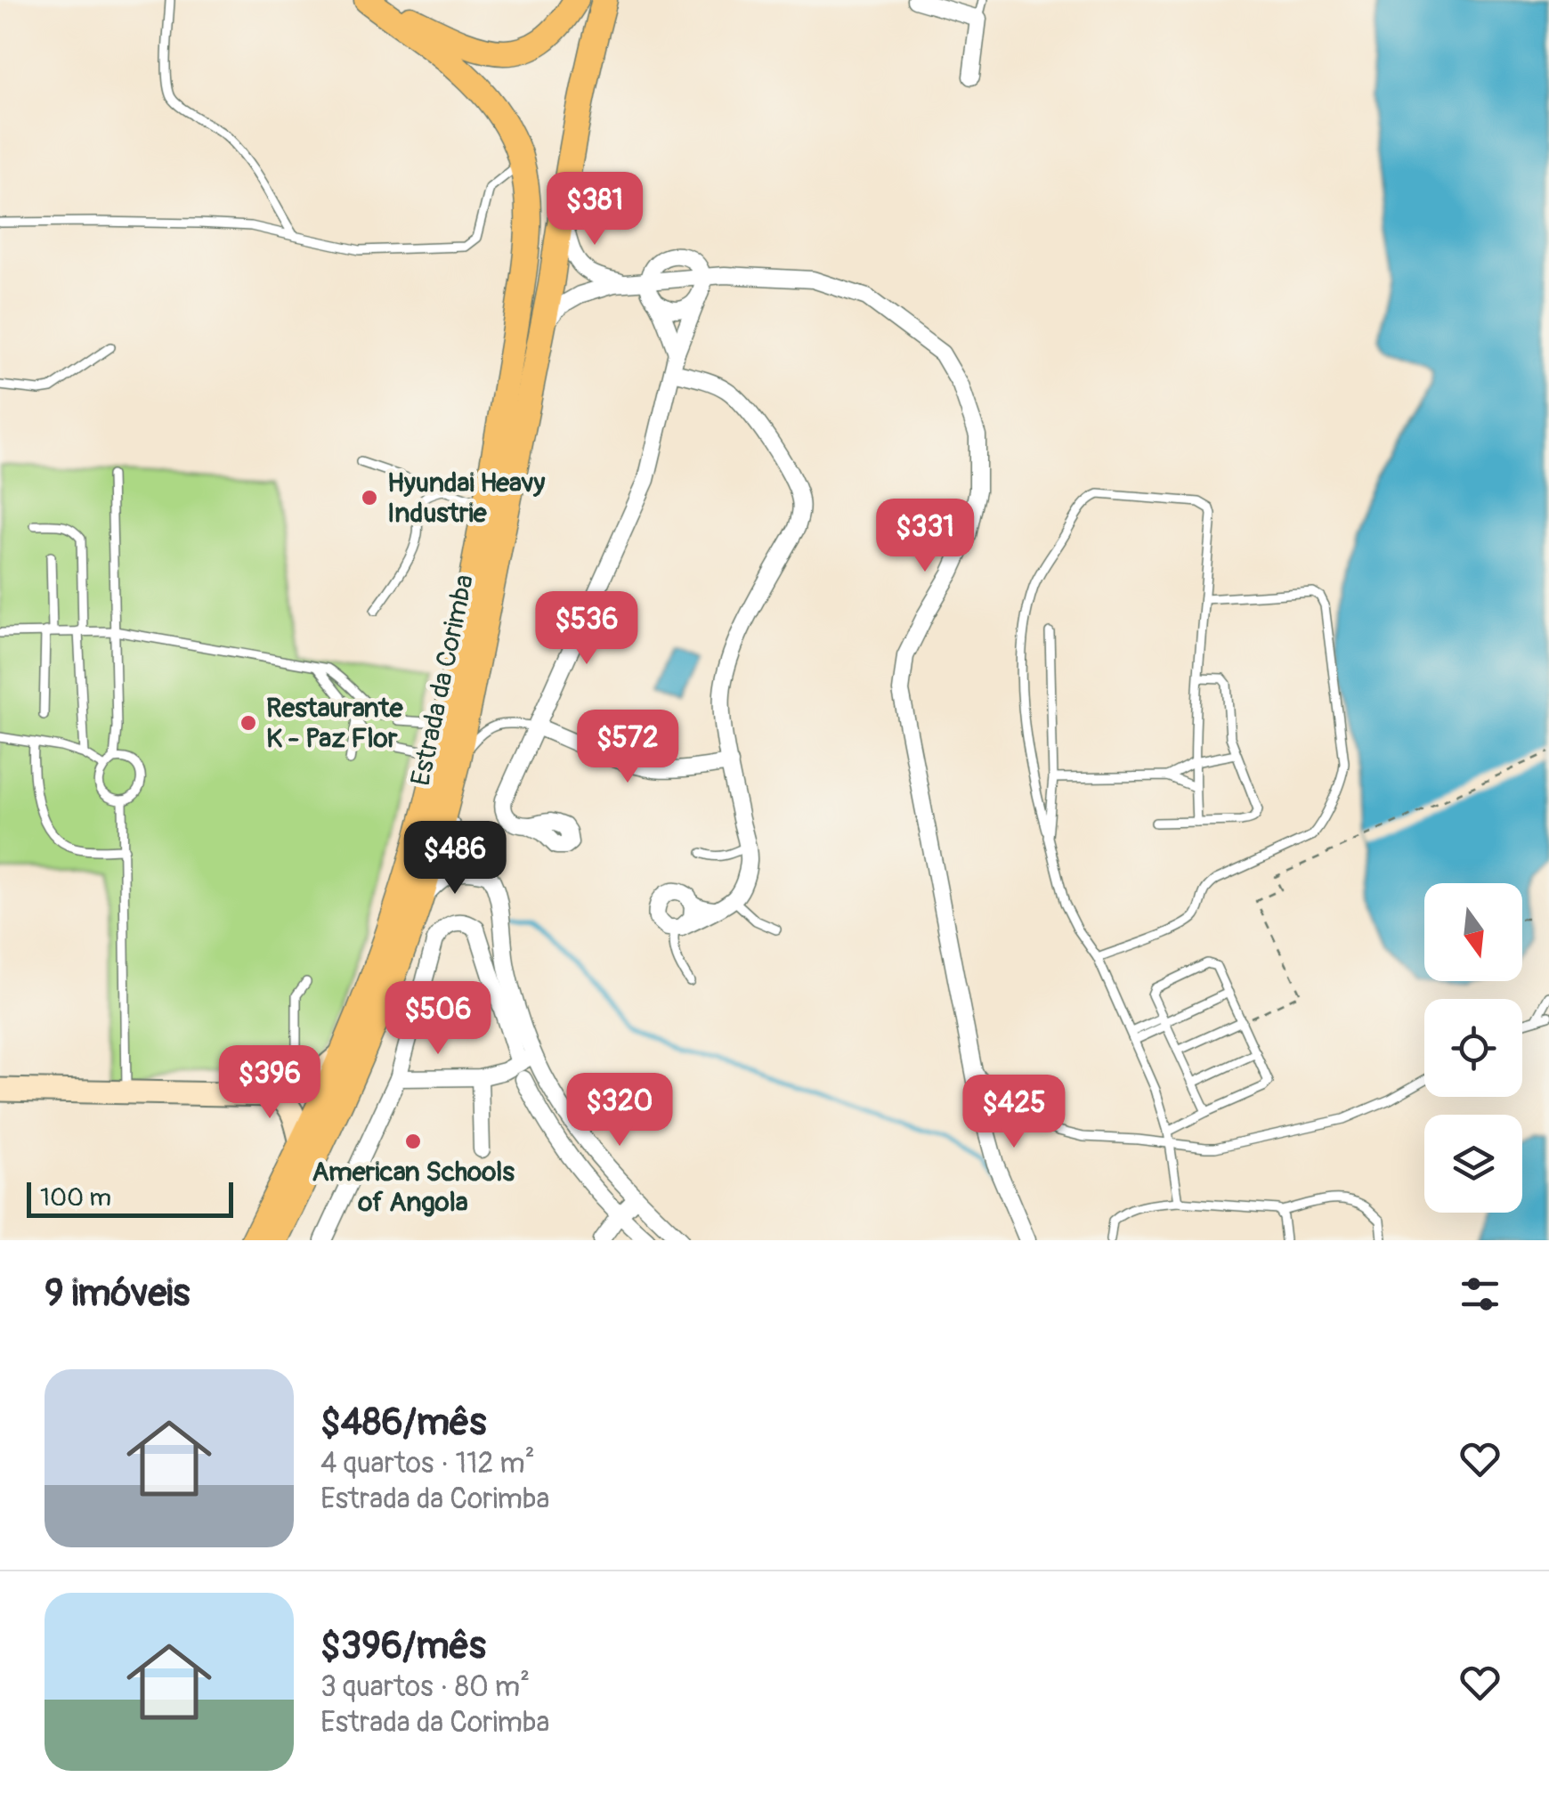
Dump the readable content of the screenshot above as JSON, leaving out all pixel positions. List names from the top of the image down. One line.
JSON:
{"streets":{"main road":["Estrada da Corimba"]},"places":["Hyundai Heavy Industrie","Restaurante K - Paz Flor","American Schools of Angola"],"scale_bar":"100 m","north":"bottom","page":{"price":["$381","$331","$536","$572","$486","$506","$396","$320","$425"],"scale":"100 m","heading":"9 imóveis","list":[{"name":"$486/mês","note":"4 quartos · 112 m² · Estrada da Corimba"},{"name":"$396/mês","note":"3 quartos · 80 m² · Estrada da Corimba"}]}}
